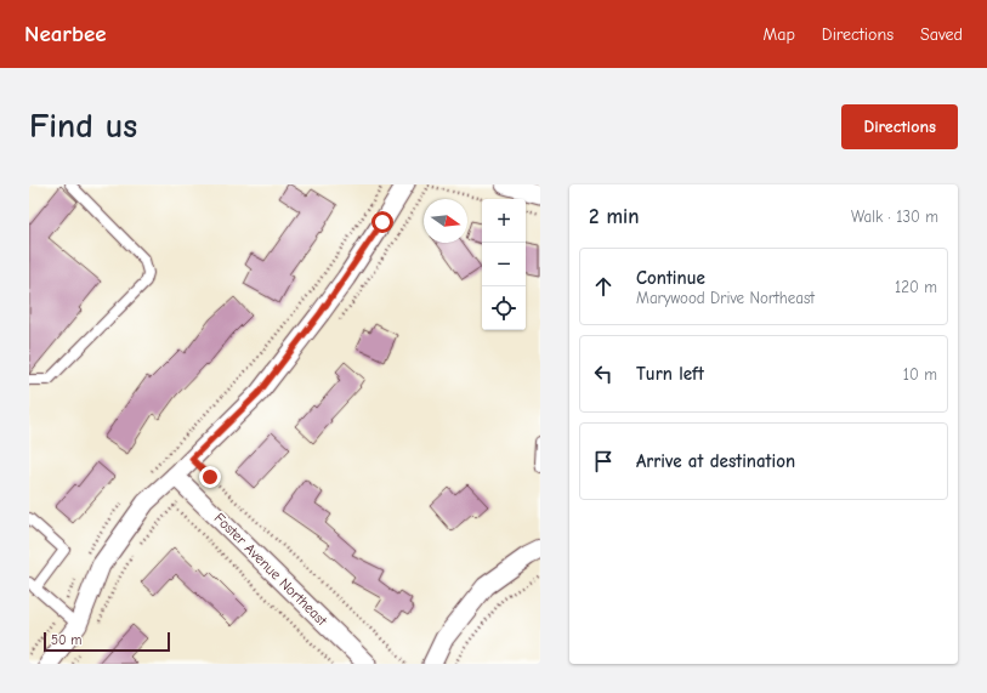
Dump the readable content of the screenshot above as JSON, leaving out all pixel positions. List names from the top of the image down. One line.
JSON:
{"streets":{"street":["Foster Avenue Northeast"]},"scale_bar":"50 m","north":"right","page":{"header":"Nearbee","nav":["Map","Directions","Saved"],"buttons":"Directions","title":"Find us","heading":["2 min","Walk · 130 m"],"map_buttons":["+","−"],"list":[["Continue","Marywood Drive Northeast","120 m"],["Turn left","10 m"],"Arrive at destination"],"scale":"50 m"}}
